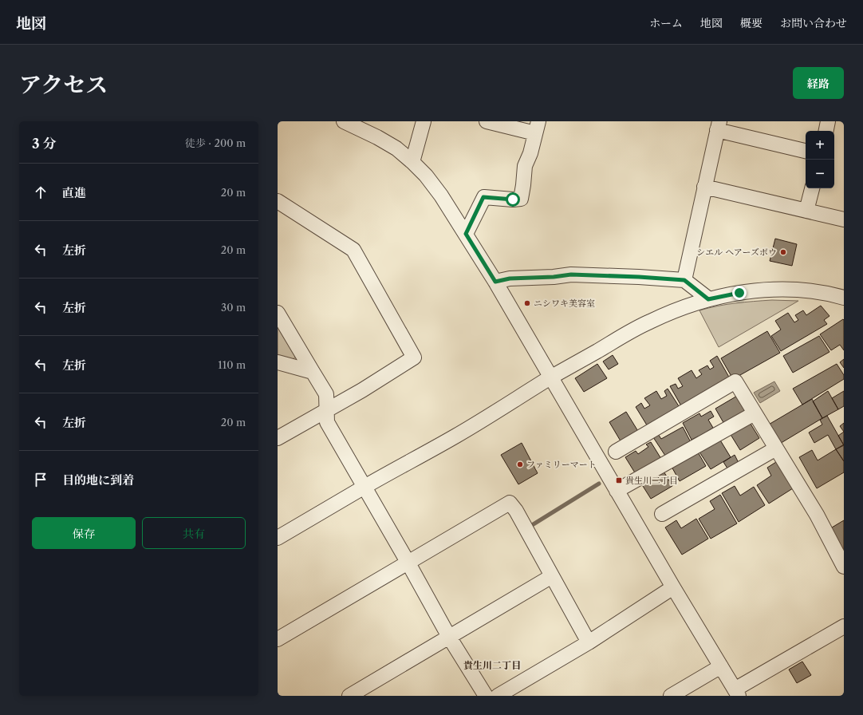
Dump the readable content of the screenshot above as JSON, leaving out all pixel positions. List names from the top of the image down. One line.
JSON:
{"districts":["貴生川二丁目"],"places":{"other":["シエル ヘアーズボウ","ニシワキ美容室","ファミリーマート"],"transit":["貴生川二丁目"]},"page":{"header":"地図","nav":["ホーム","地図","概要","お問い合わせ"],"title":"アクセス","buttons":["経路",["保存","共有"]],"heading":["3 分","徒歩 · 200 m"],"map_buttons":["+","−"],"list":[["直進","20 m"],["左折","20 m"],["左折","30 m"],["左折","110 m"],["左折","20 m"],"目的地に到着"]}}
